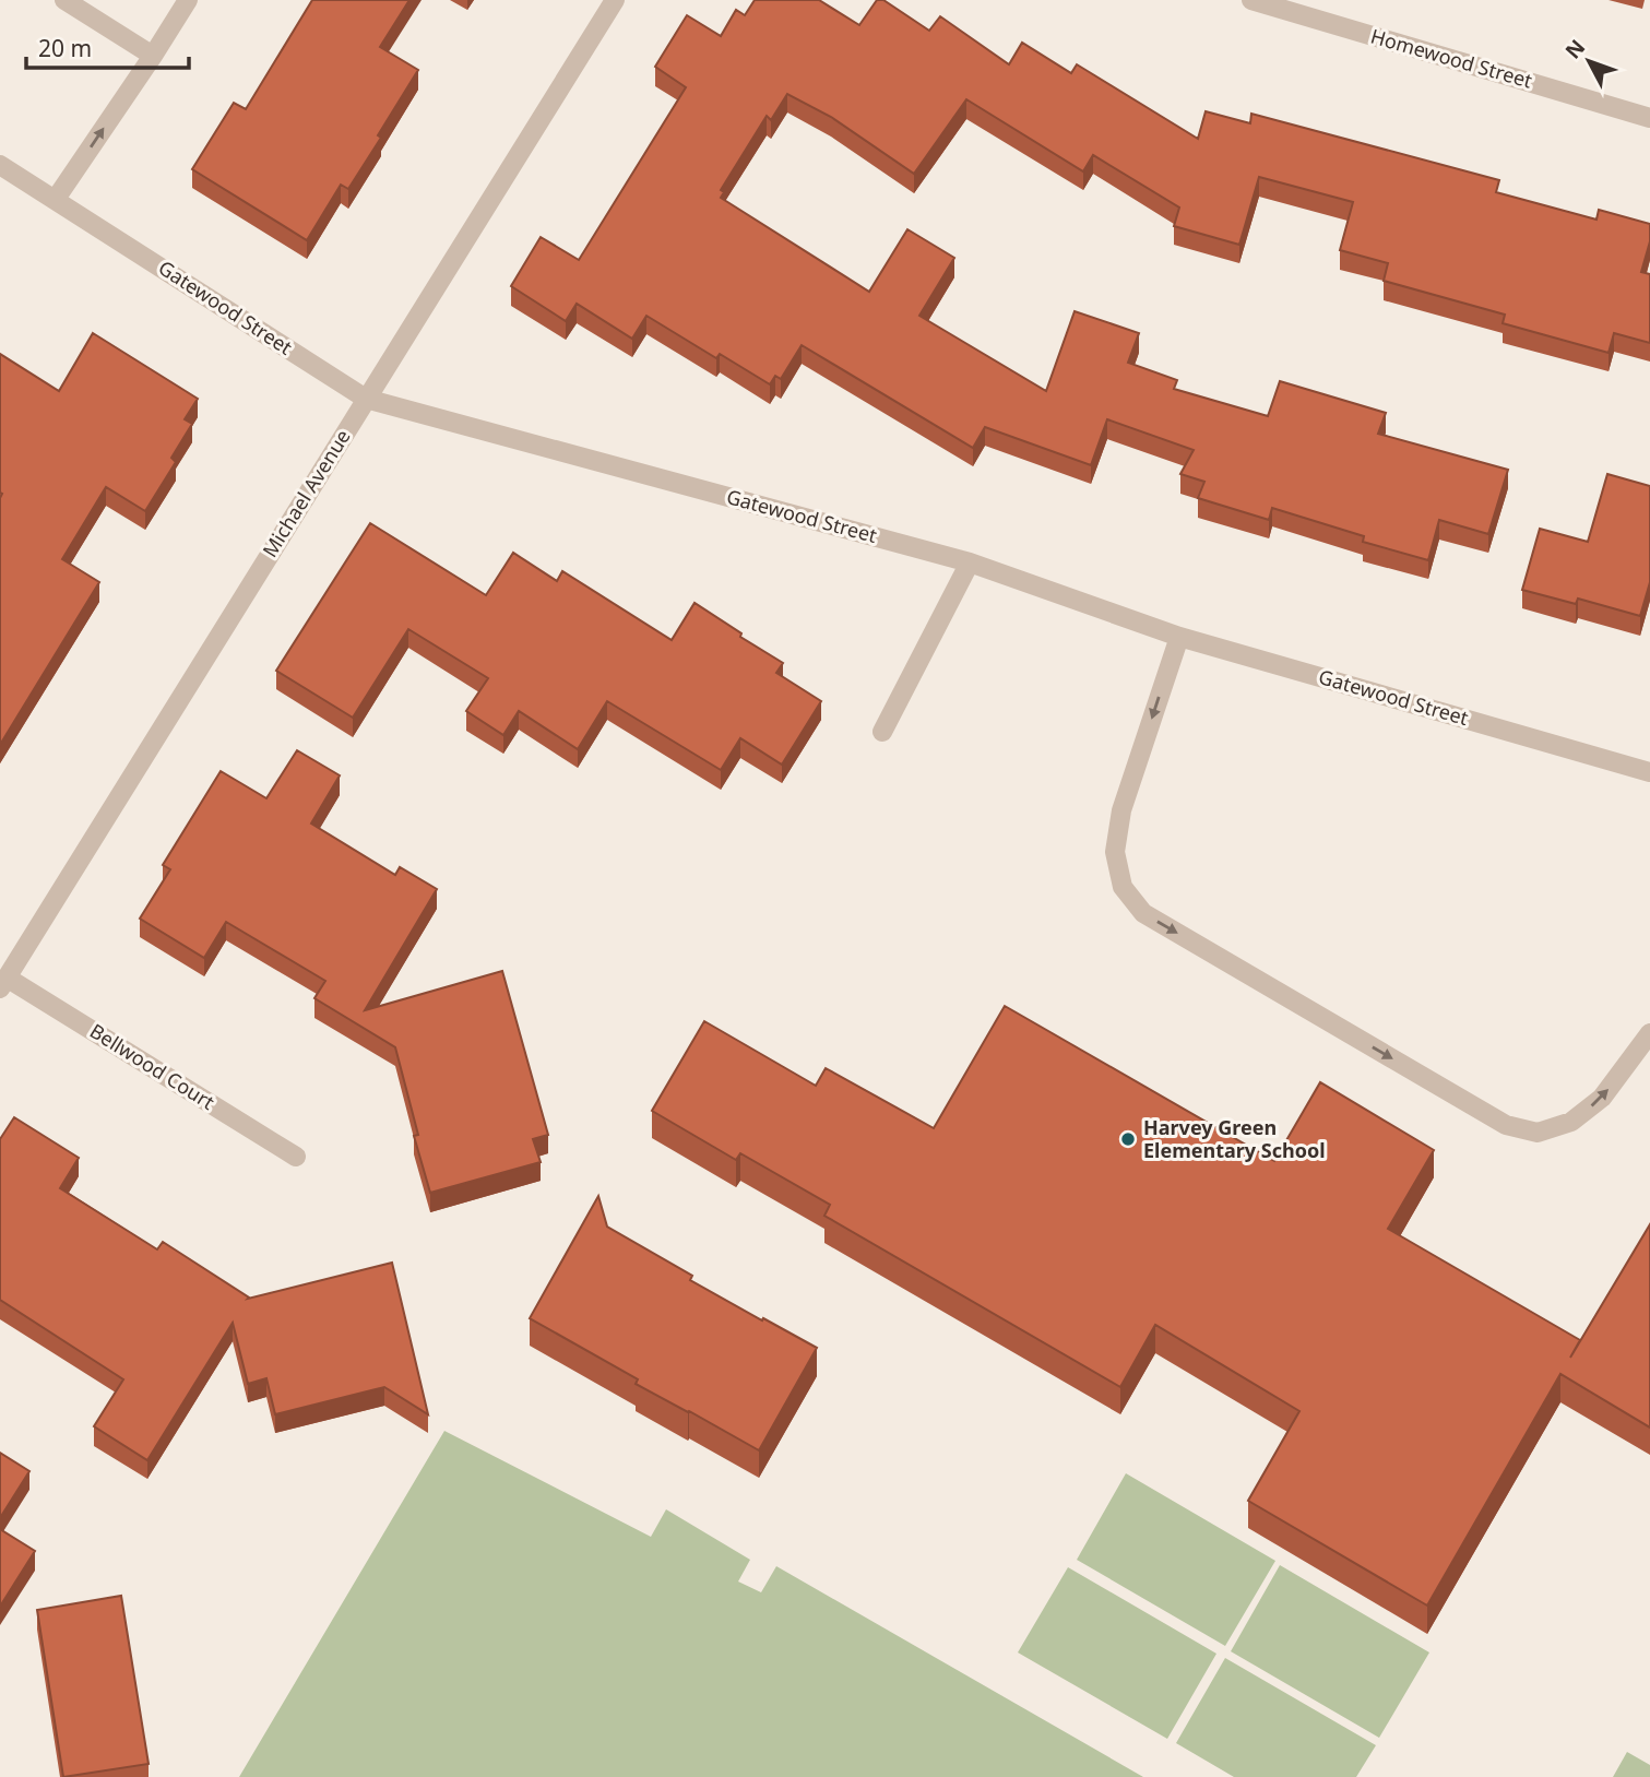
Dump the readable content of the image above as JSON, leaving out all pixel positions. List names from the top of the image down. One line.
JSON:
{"streets":{"street":["Homewood Street","Gatewood Street","Michael Avenue","Bellwood Court"]},"crossings":[["Gatewood Street","Michael Avenue"],["Michael Avenue","Bellwood Court"]],"places":["Harvey Green Elementary School"],"scale_bar":"20 m","north":"top left"}
